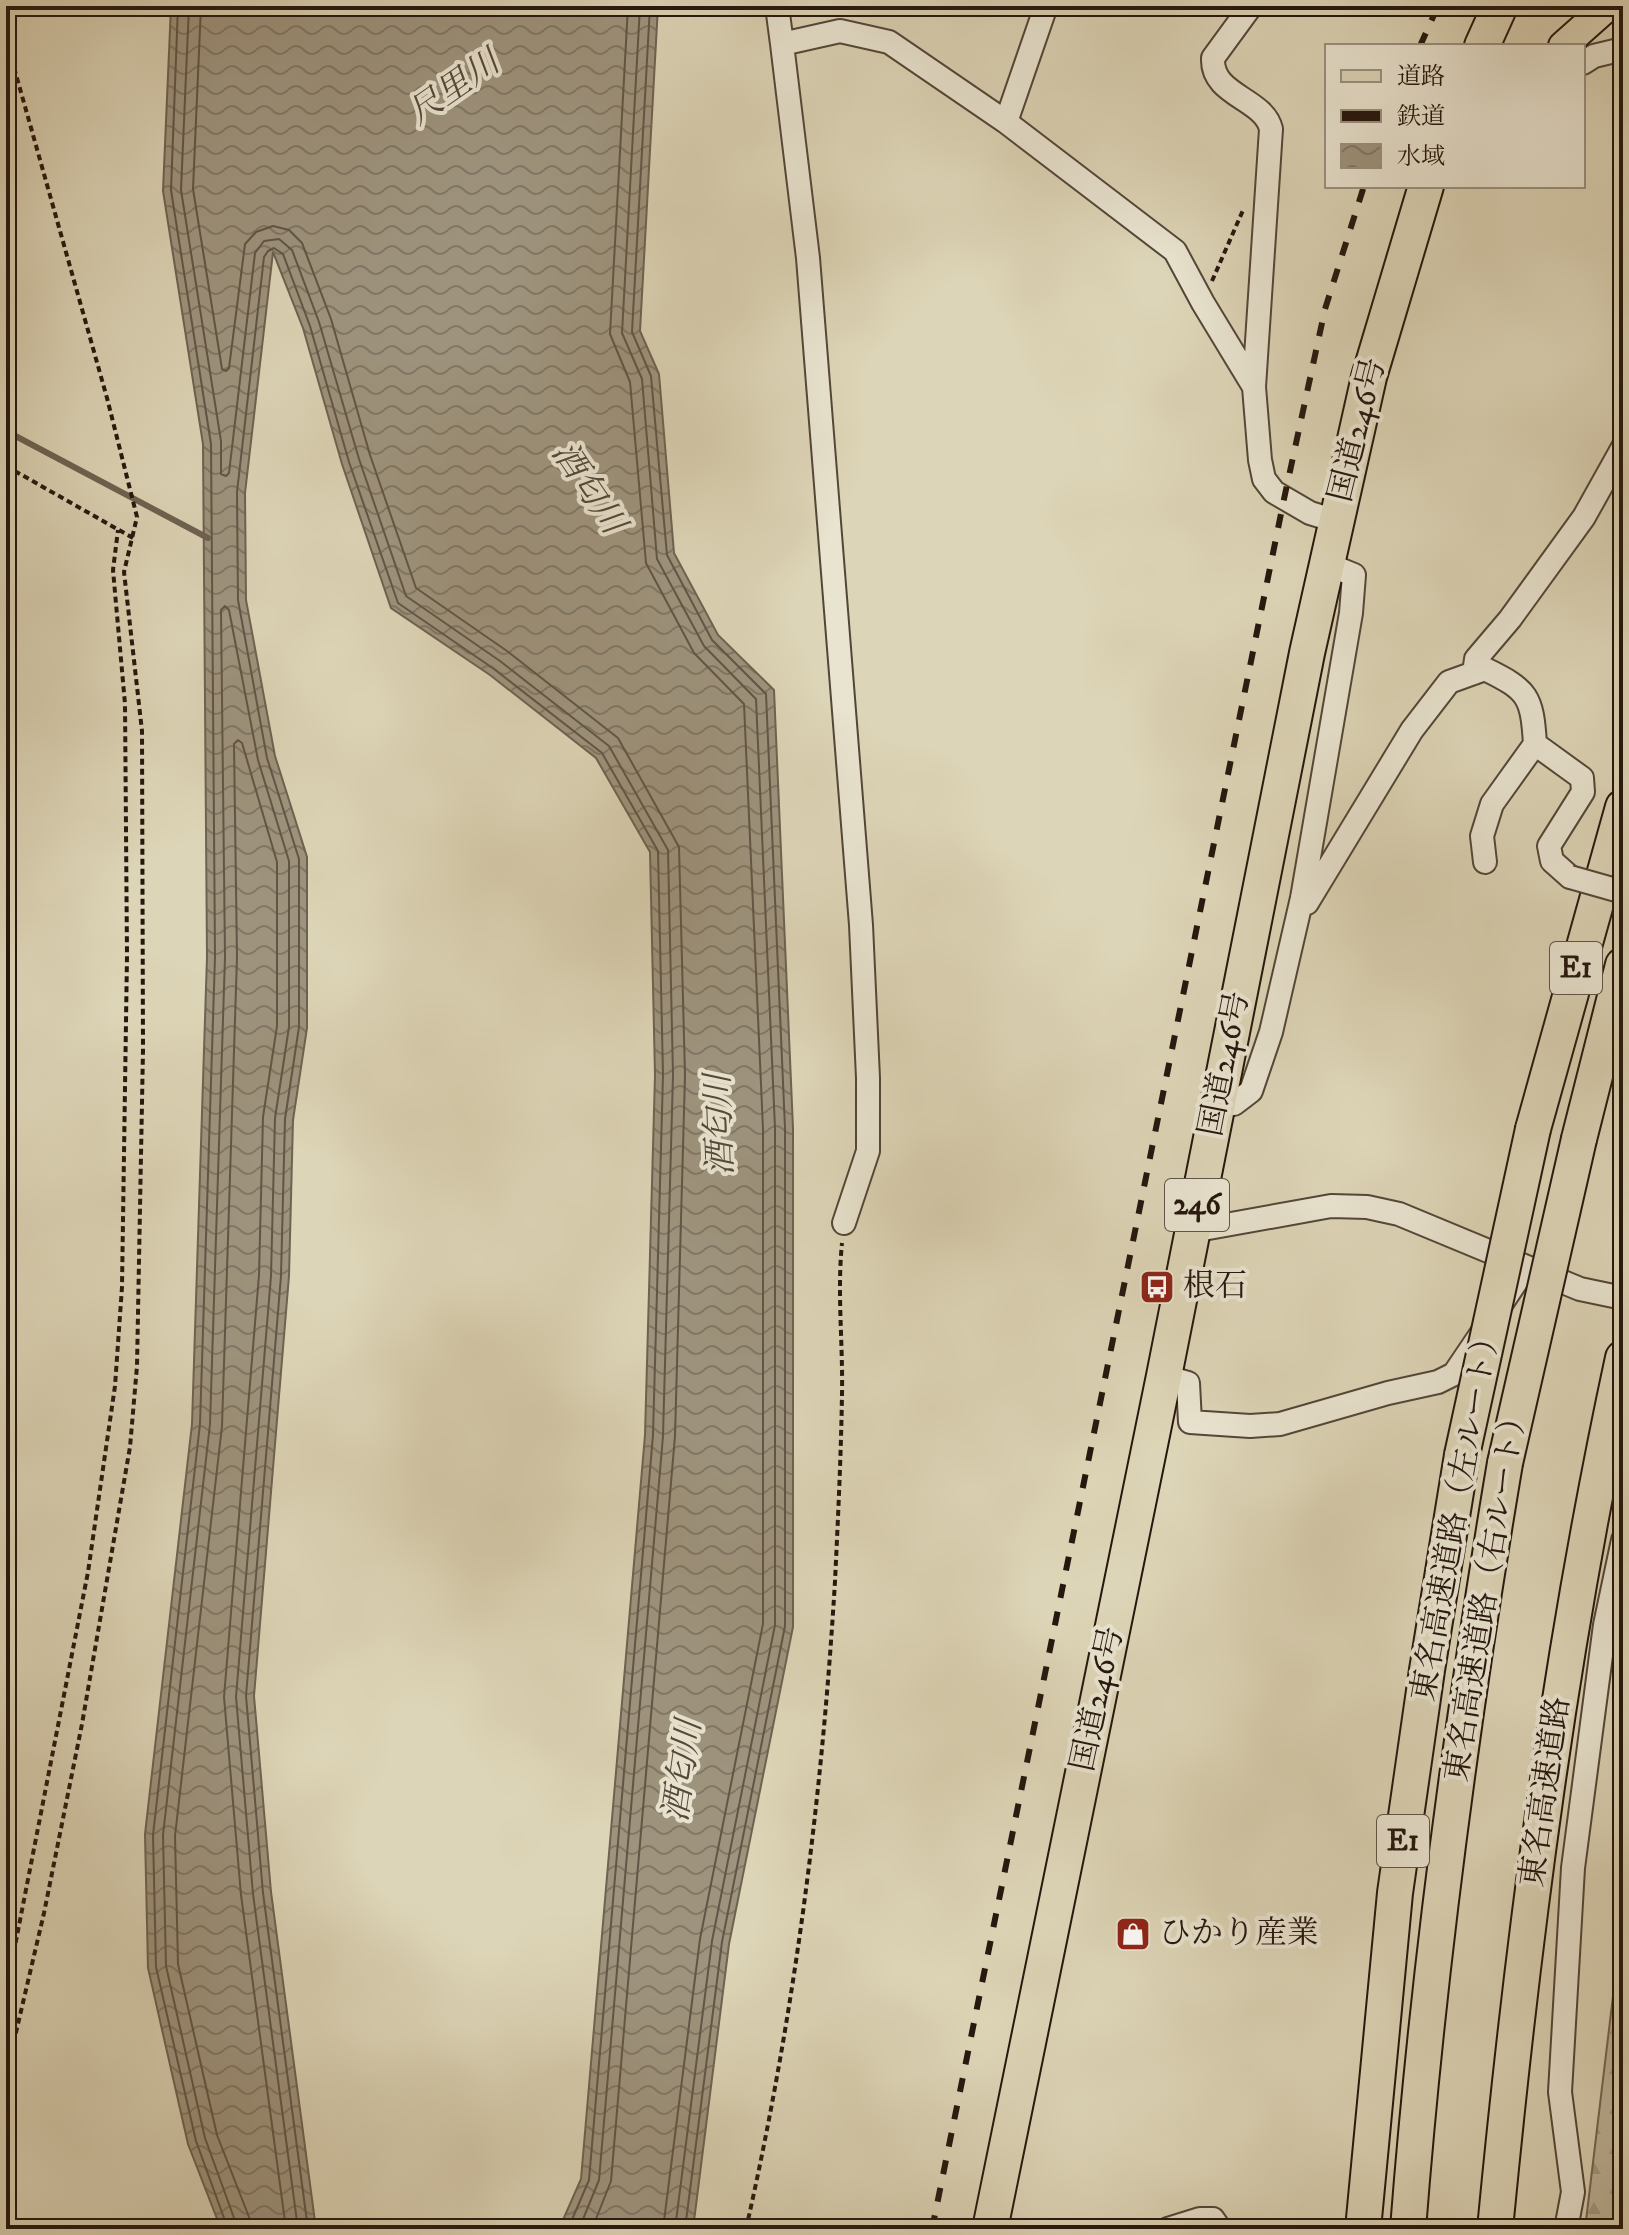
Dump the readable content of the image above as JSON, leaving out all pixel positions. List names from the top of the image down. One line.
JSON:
{"streets":{"highway":["国道246号","E1","246","東名高速道路（左ルート）","東名高速道路（右ルート）","東名高速道路"]},"water":["尺里川","酒匂川"],"places":{"bus stop":["根石"],"shop":["ひかり産業"]},"legend":["道路","鉄道","水域"]}
